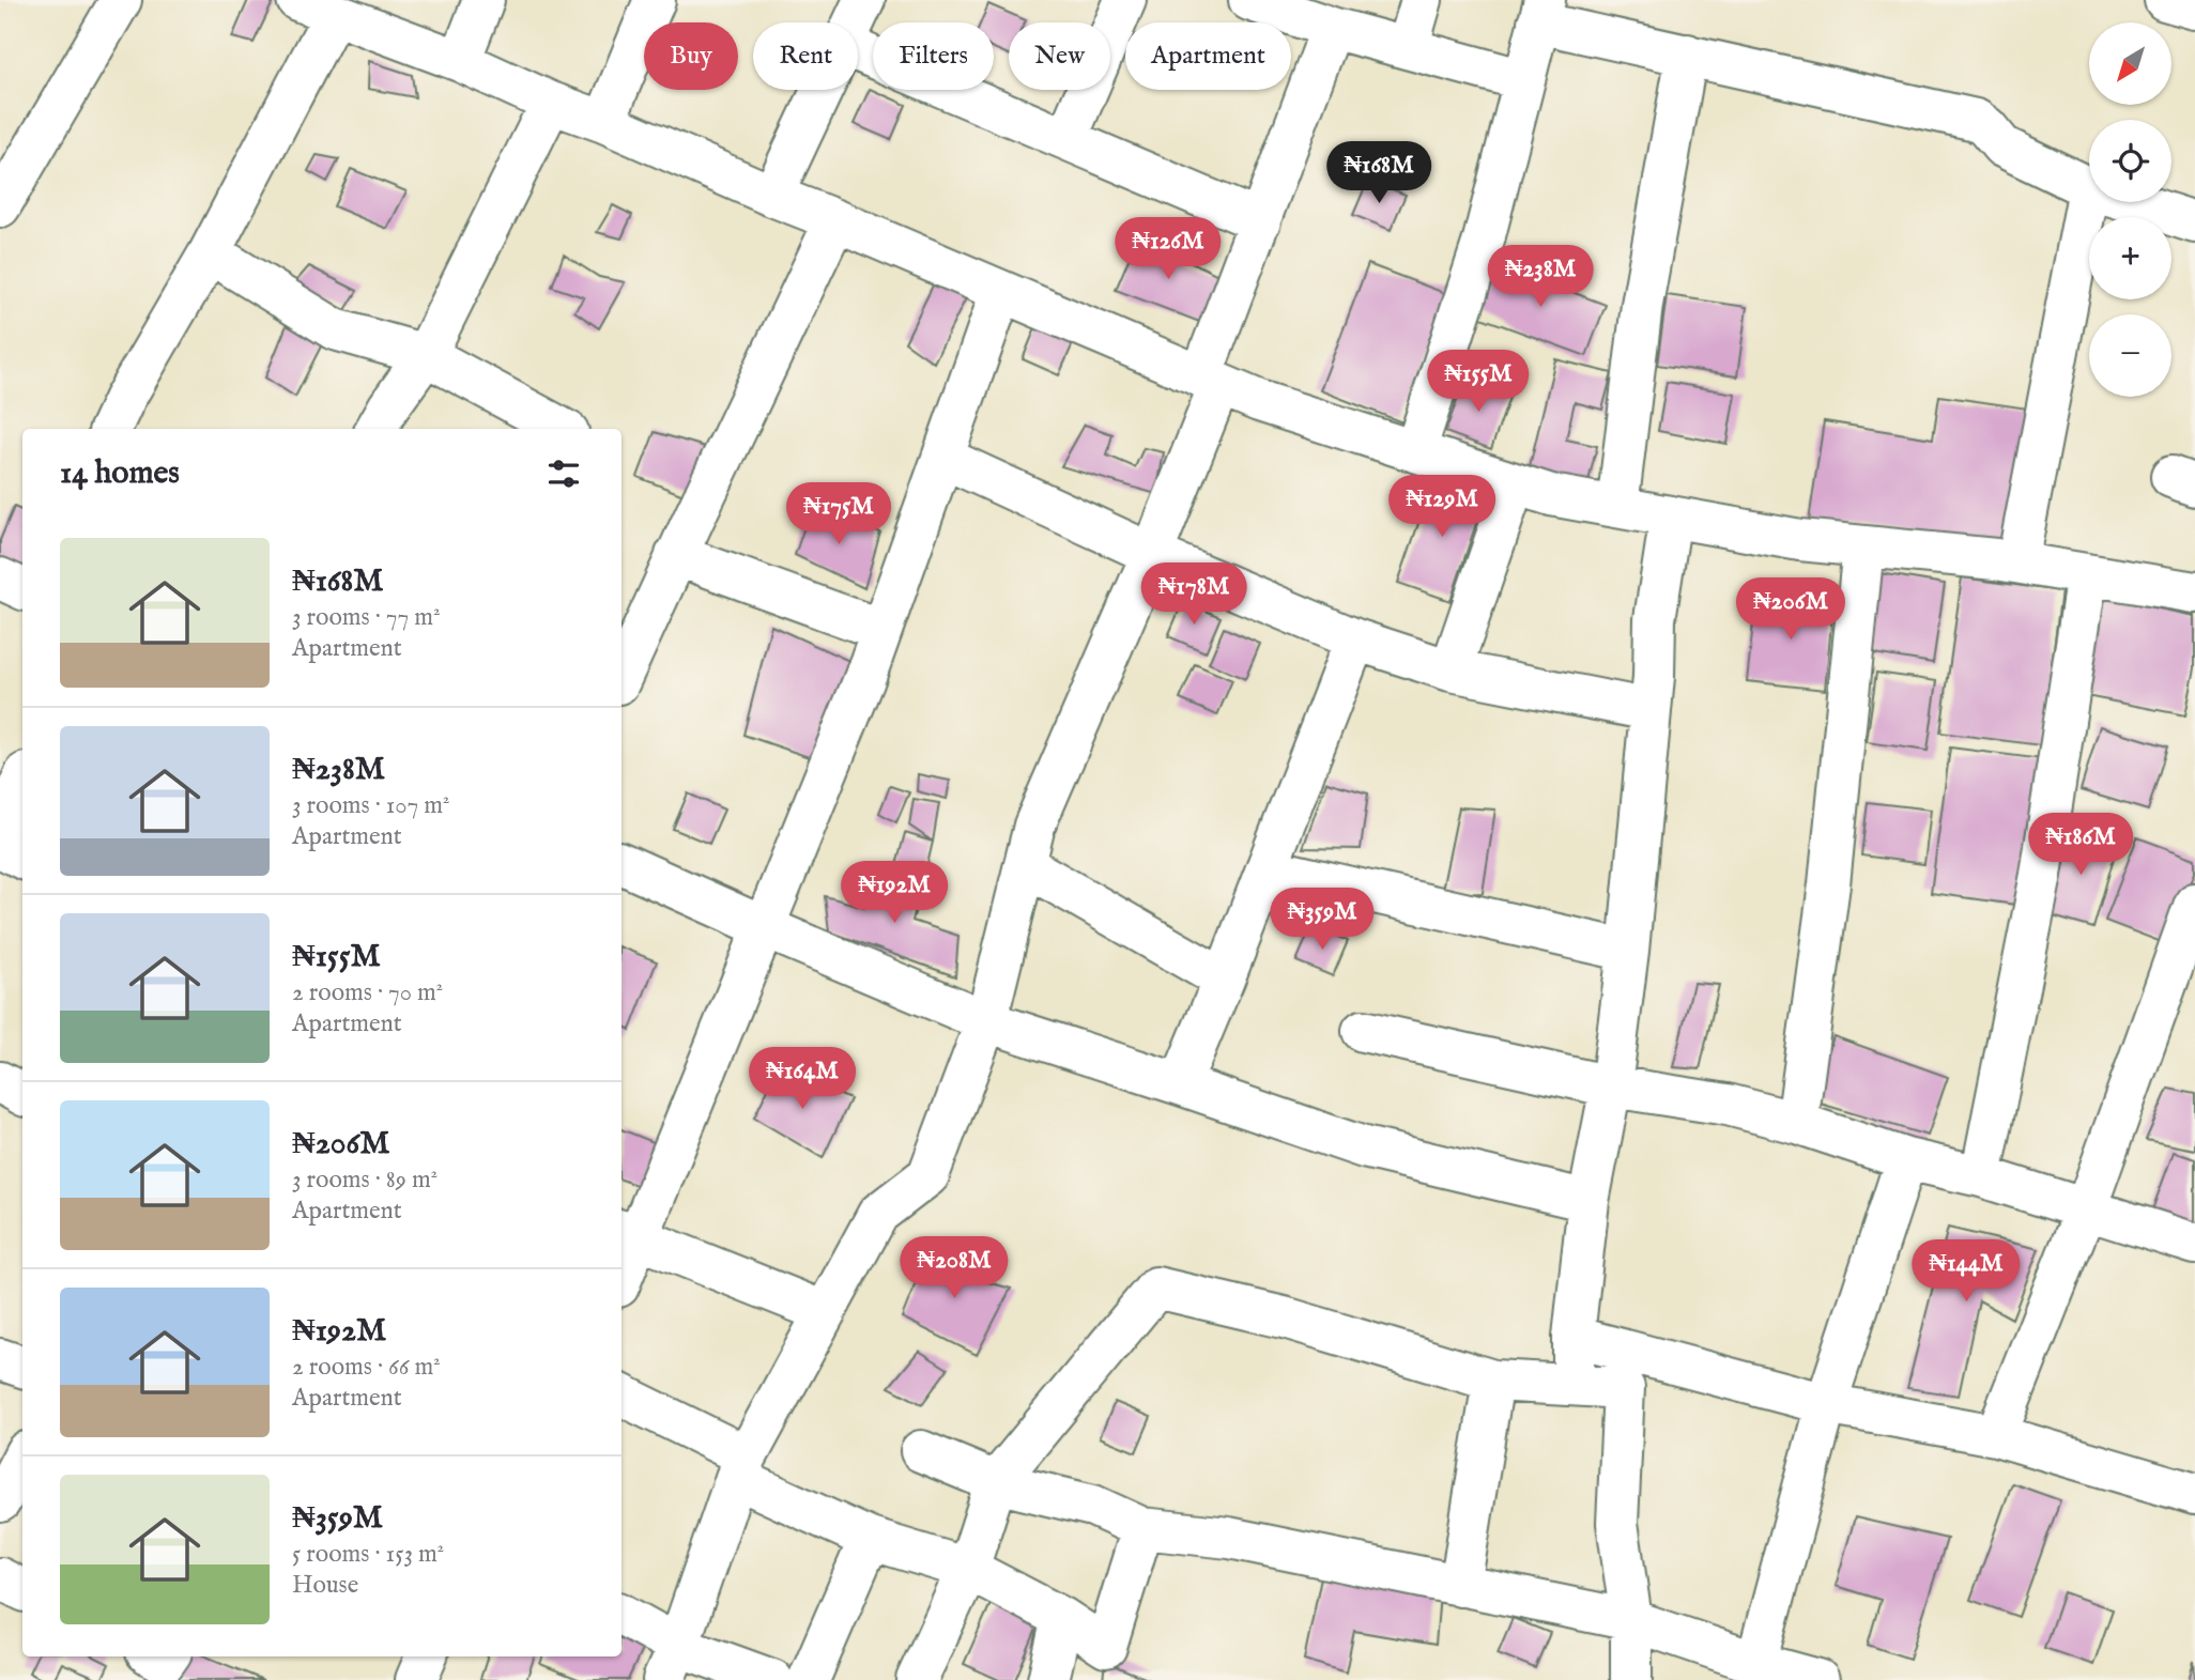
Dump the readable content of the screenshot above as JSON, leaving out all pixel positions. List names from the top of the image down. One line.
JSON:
{"north":"bottom left","page":{"map_buttons":["+","−"],"chip":["Buy","Rent","Filters","New","Apartment"],"price":["₦168M","₦126M","₦238M","₦155M","₦129M","₦175M","₦178M","₦206M","₦186M","₦192M","₦359M","₦164M","₦208M","₦144M"],"heading":"14 homes","list":[{"name":"₦168M","note":"3 rooms · 77 m² · Apartment"},{"name":"₦238M","note":"3 rooms · 107 m² · Apartment"},{"name":"₦155M","note":"2 rooms · 70 m² · Apartment"},{"name":"₦206M","note":"3 rooms · 89 m² · Apartment"},{"name":"₦192M","note":"2 rooms · 66 m² · Apartment"},{"name":"₦359M","note":"5 rooms · 153 m² · House"}]}}
